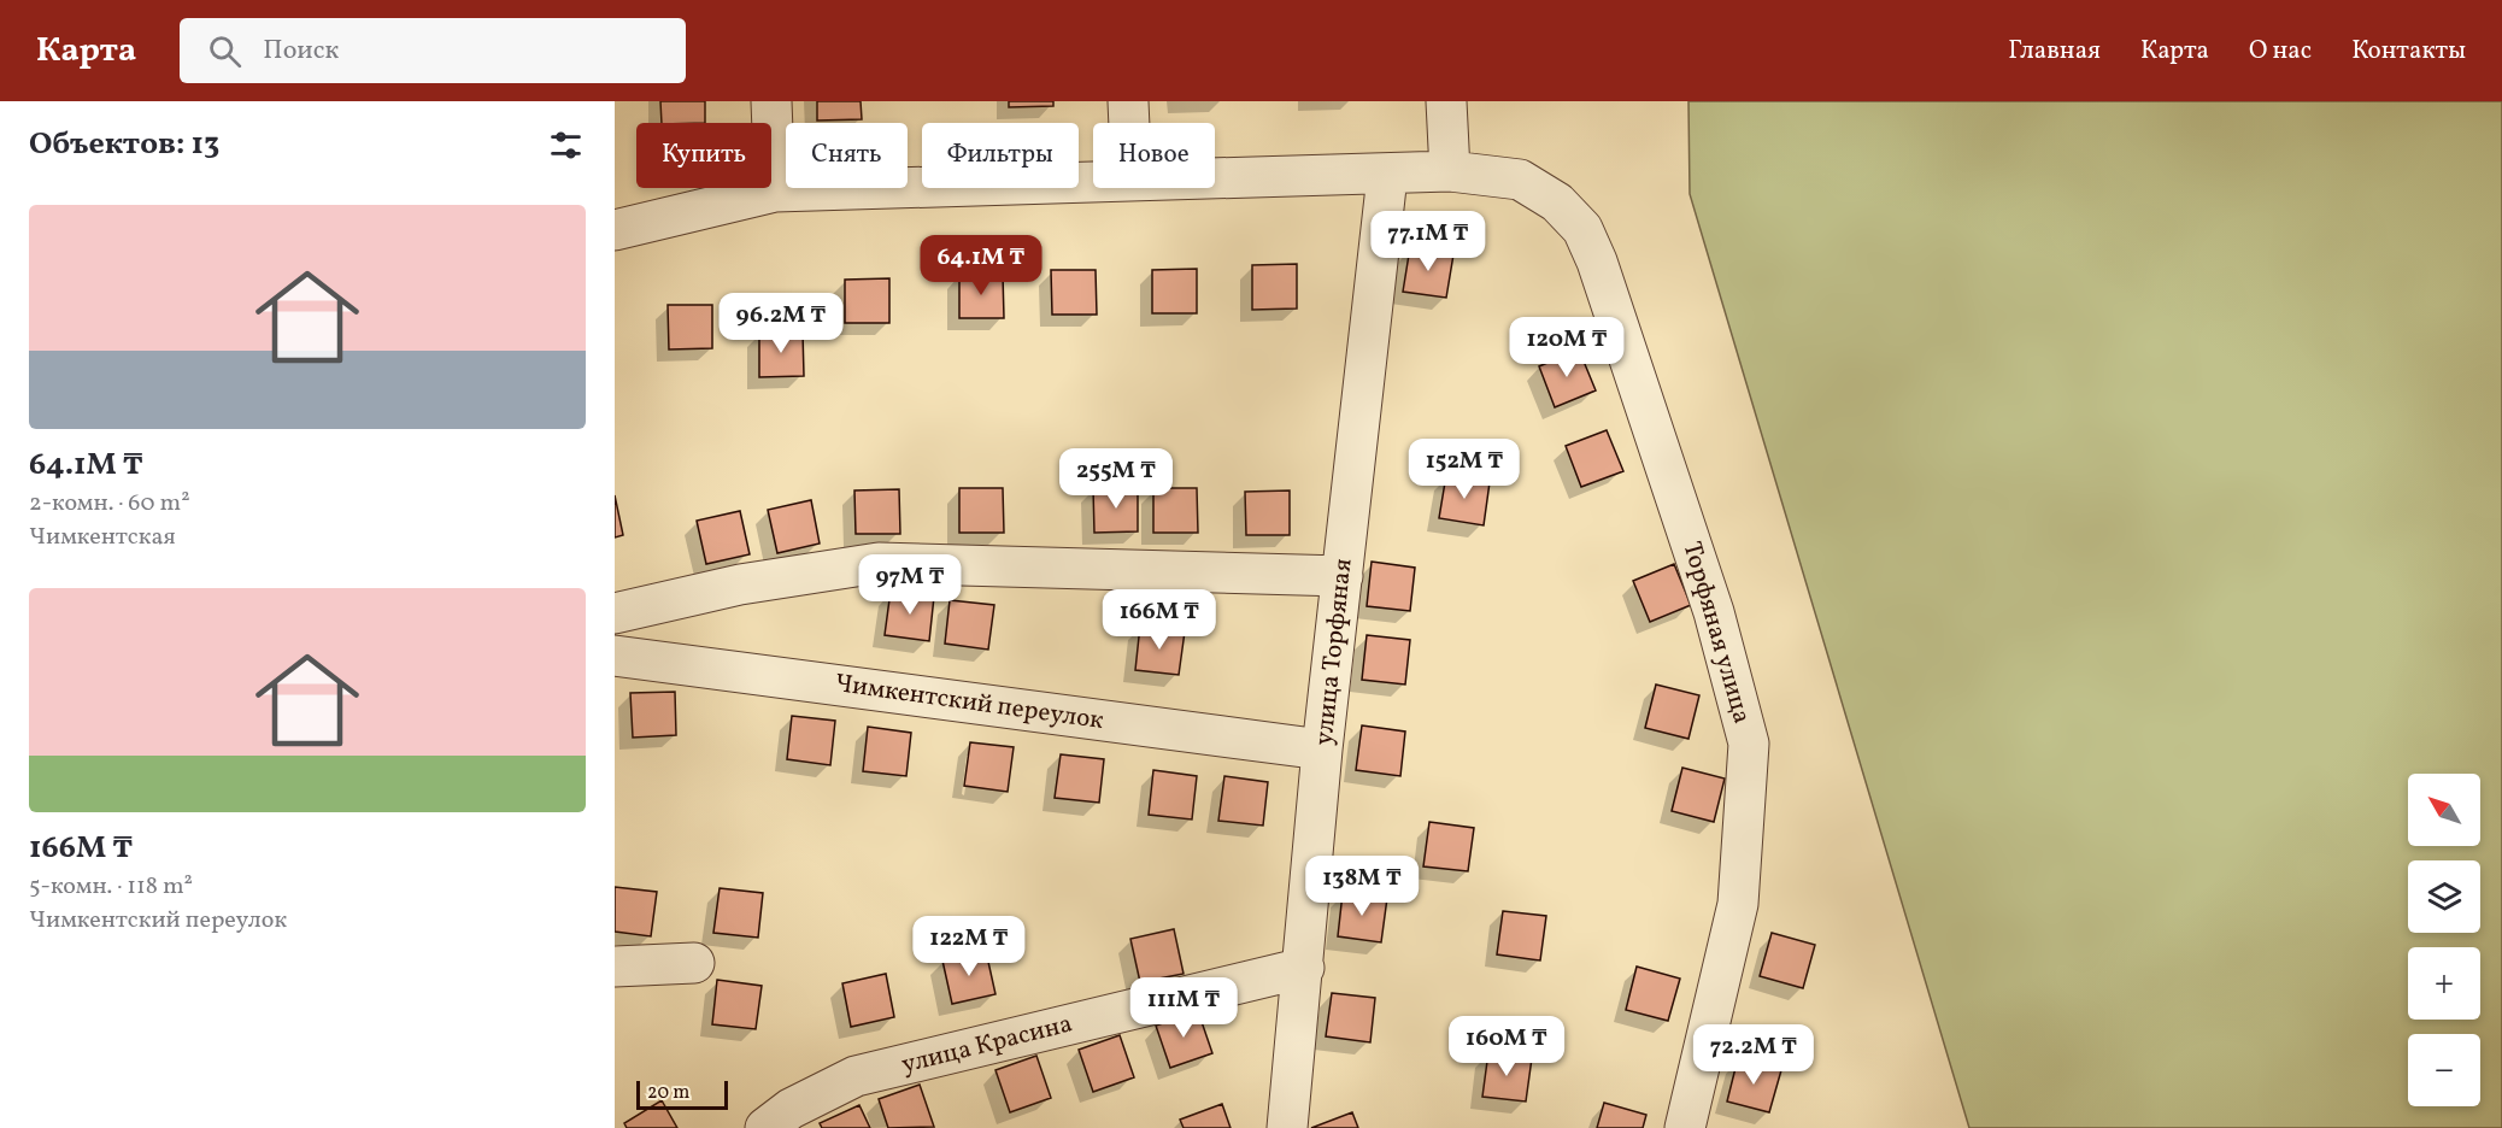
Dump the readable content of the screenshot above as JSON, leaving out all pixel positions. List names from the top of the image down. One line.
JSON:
{"streets":{"street":["Торфяная улица","улица Торфяная","Чимкентский переулок","улица Красина"]},"crossings":[["улица Торфяная","Чимкентский переулок"],["улица Торфяная","улица Красина"]],"scale_bar":"20 m","north":"top left","page":{"header":"Карта","search":"Поиск","nav":["Главная","Карта","О нас","Контакты"],"heading":"Объектов: 13","chip":["Купить","Снять","Фильтры","Новое"],"list":[{"name":"64.1M ₸","note":"2-комн. · 60 m² · Чимкентская"},{"name":"166M ₸","note":"5-комн. · 118 m² · Чимкентский переулок"}],"price":["77.1M ₸","64.1M ₸","96.2M ₸","120M ₸","152M ₸","255M ₸","97M ₸","166M ₸","138M ₸","122M ₸","111M ₸","160M ₸","72.2M ₸"],"map_buttons":["+","−"],"scale":"20 m"}}
